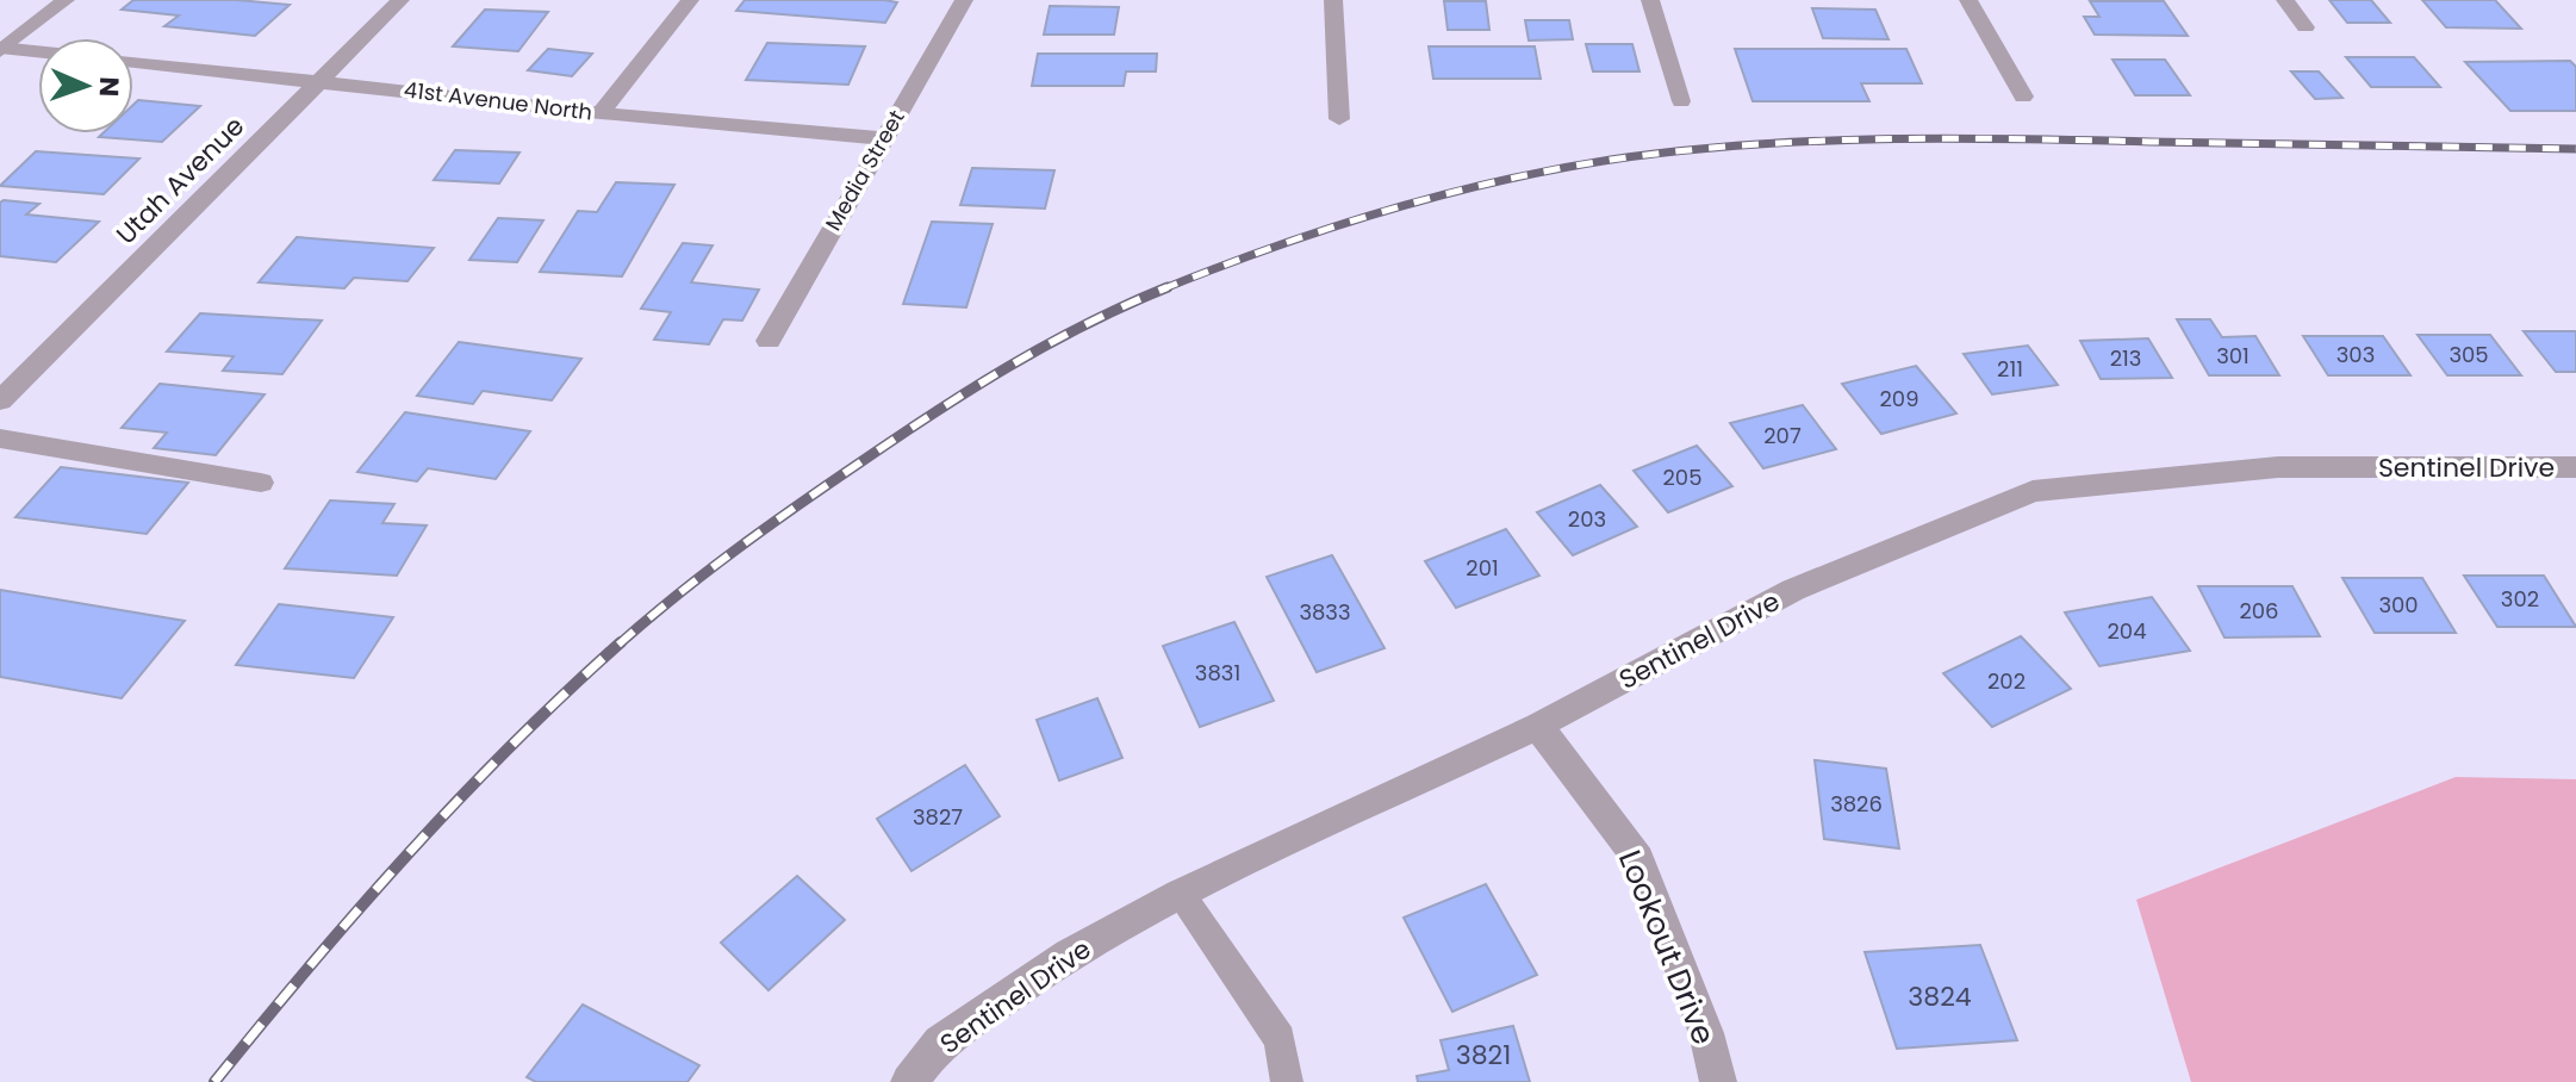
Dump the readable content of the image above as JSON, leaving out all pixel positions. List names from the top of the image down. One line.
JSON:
{"streets":{"street":["41st Avenue North","Media Street","Utah Avenue","Sentinel Drive","Lookout Drive"]},"crossings":[["41st Avenue North","Media Street"],["41st Avenue North","Utah Avenue"],["Sentinel Drive","Lookout Drive"]],"house_numbers":["303","305","301","213","211","209","207","205","203","201","302","300","206","3833","204","3831","202","3826","3827","3824","3821"],"north":"right"}
